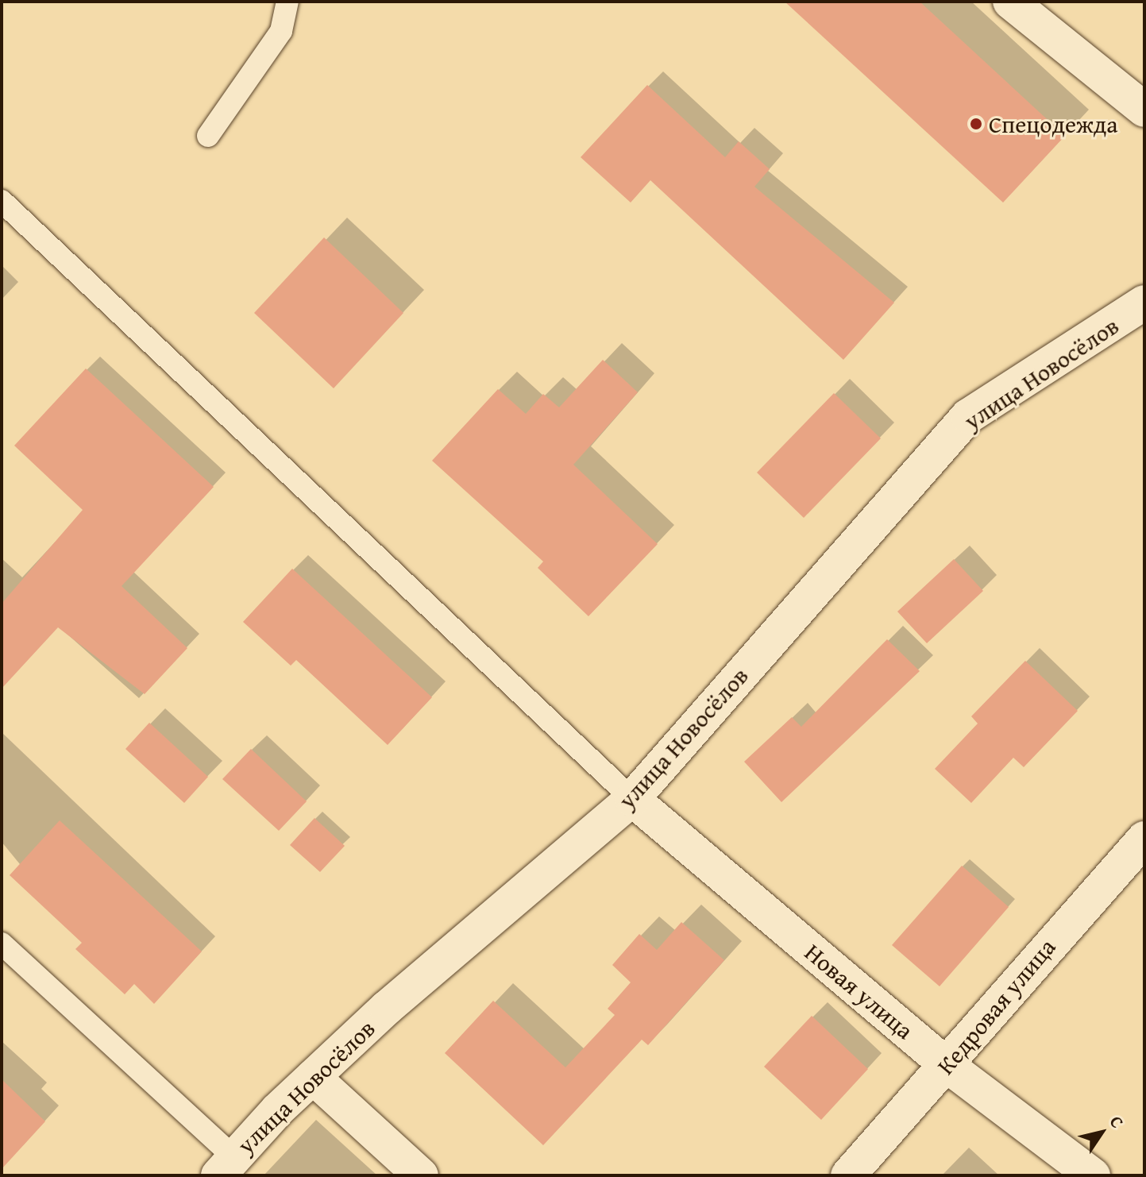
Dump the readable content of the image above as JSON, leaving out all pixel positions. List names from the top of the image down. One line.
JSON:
{"streets":{"street":["улица Новосёлов","Новая улица","Кедровая улица"]},"crossings":[["улица Новосёлов","Новая улица"],["Новая улица","Кедровая улица"]],"places":["Спецодежда"],"north":"top right"}
